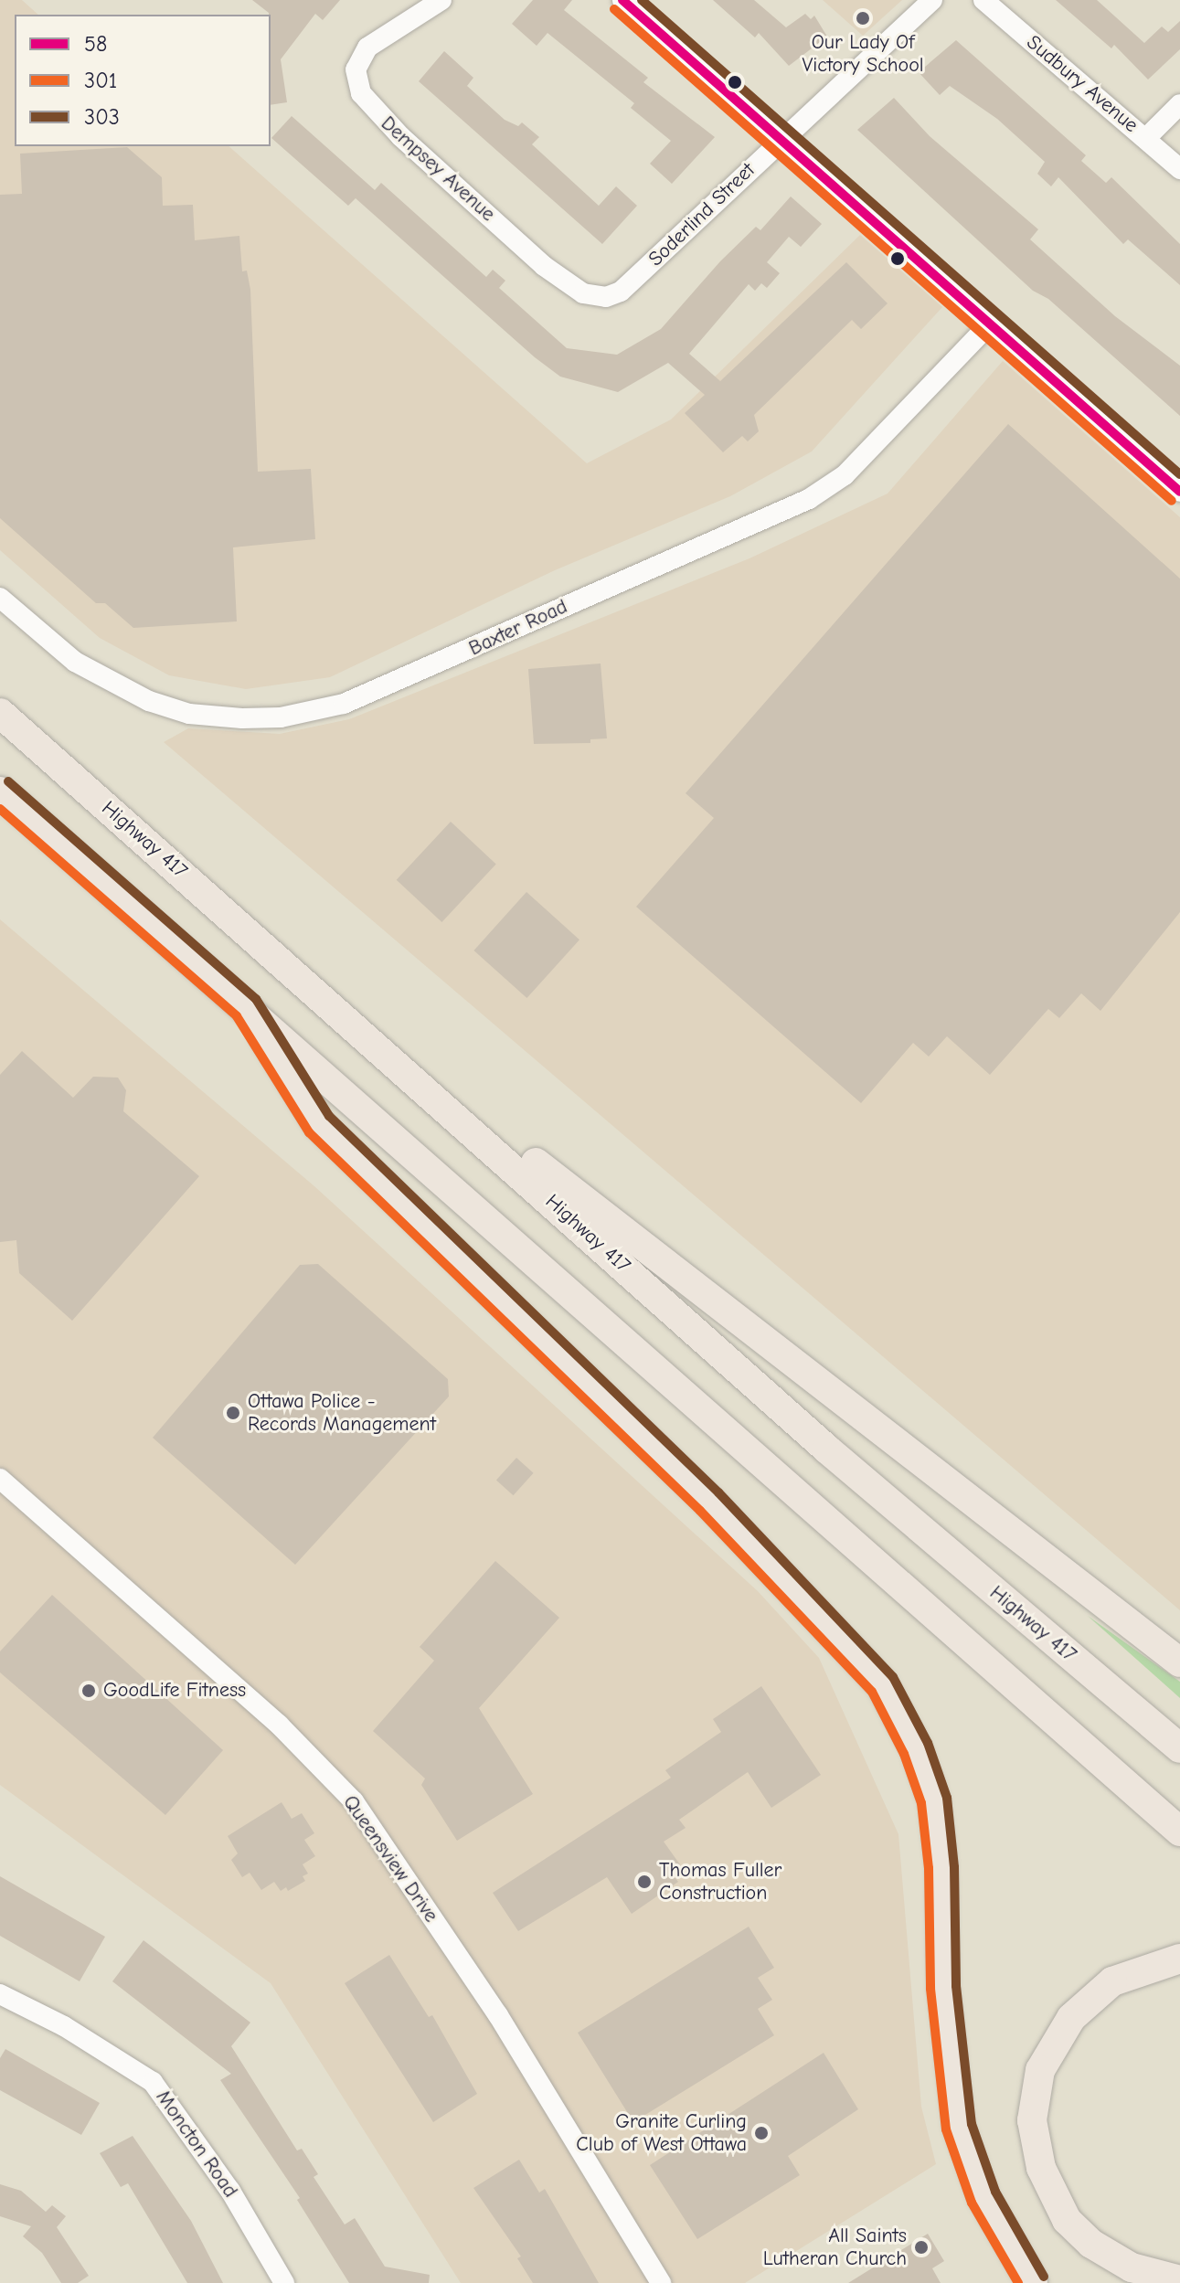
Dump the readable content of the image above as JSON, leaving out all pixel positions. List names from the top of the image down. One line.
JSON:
{"streets":{"highway":["Highway 417"],"street":["Sudbury Avenue","Dempsey Avenue","Soderlind Street","Baxter Road","Queensview Drive","Moncton Road"]},"crossings":[["Dempsey Avenue","Soderlind Street"]],"places":["Our Lady Of Victory School","Ottawa Police - Records Management","GoodLife Fitness","Thomas Fuller Construction","Granite Curling Club of West Ottawa","All Saints Lutheran Church"],"lines":["transit line 58","transit line 303","transit line 301"],"legend":["58","301","303"]}
